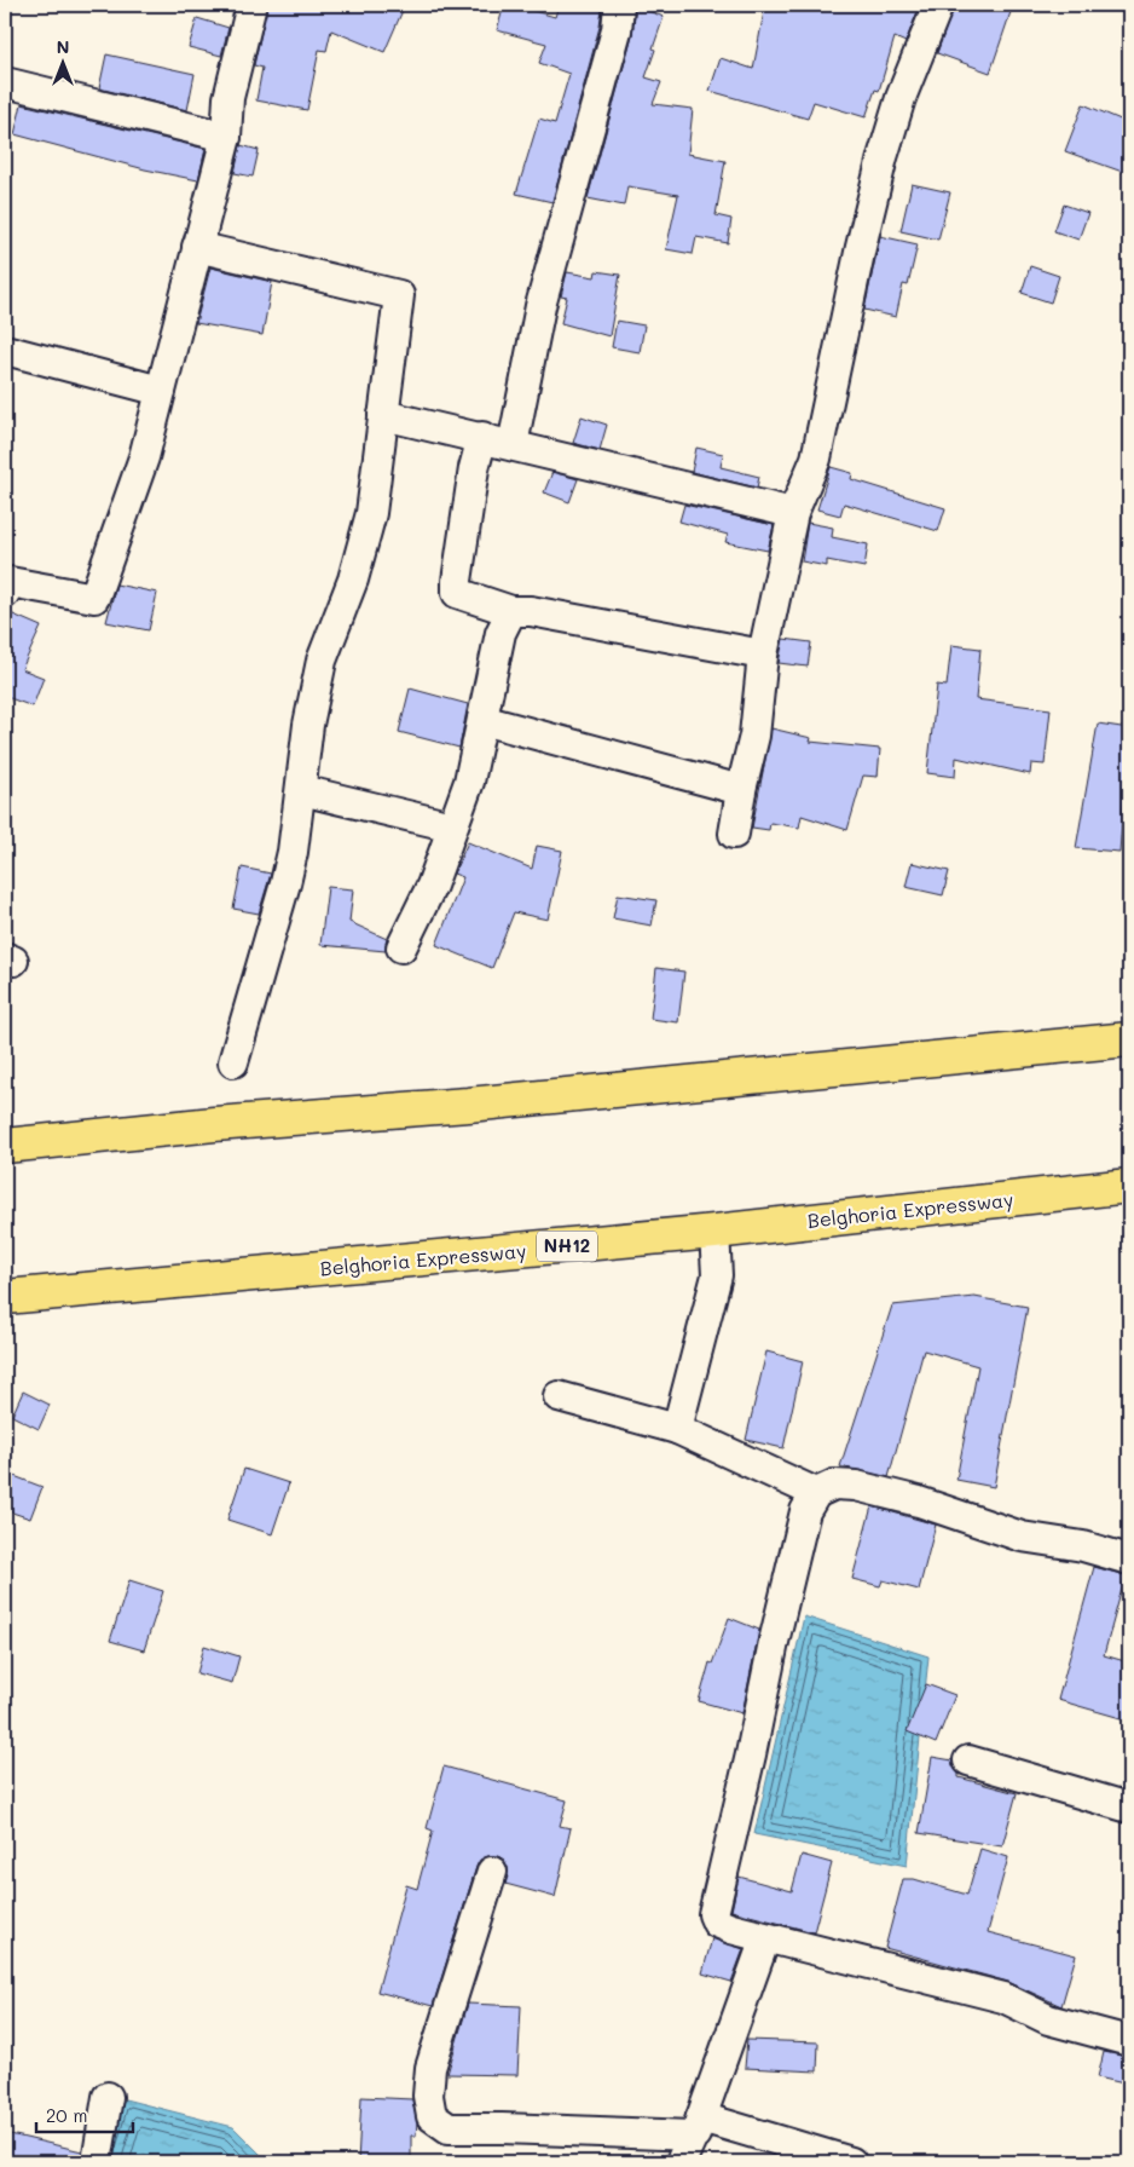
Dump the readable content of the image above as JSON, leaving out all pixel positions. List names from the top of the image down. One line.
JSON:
{"streets":{"highway":["Belghoria Expressway","NH12"]},"scale_bar":"20 m","north":"top"}
